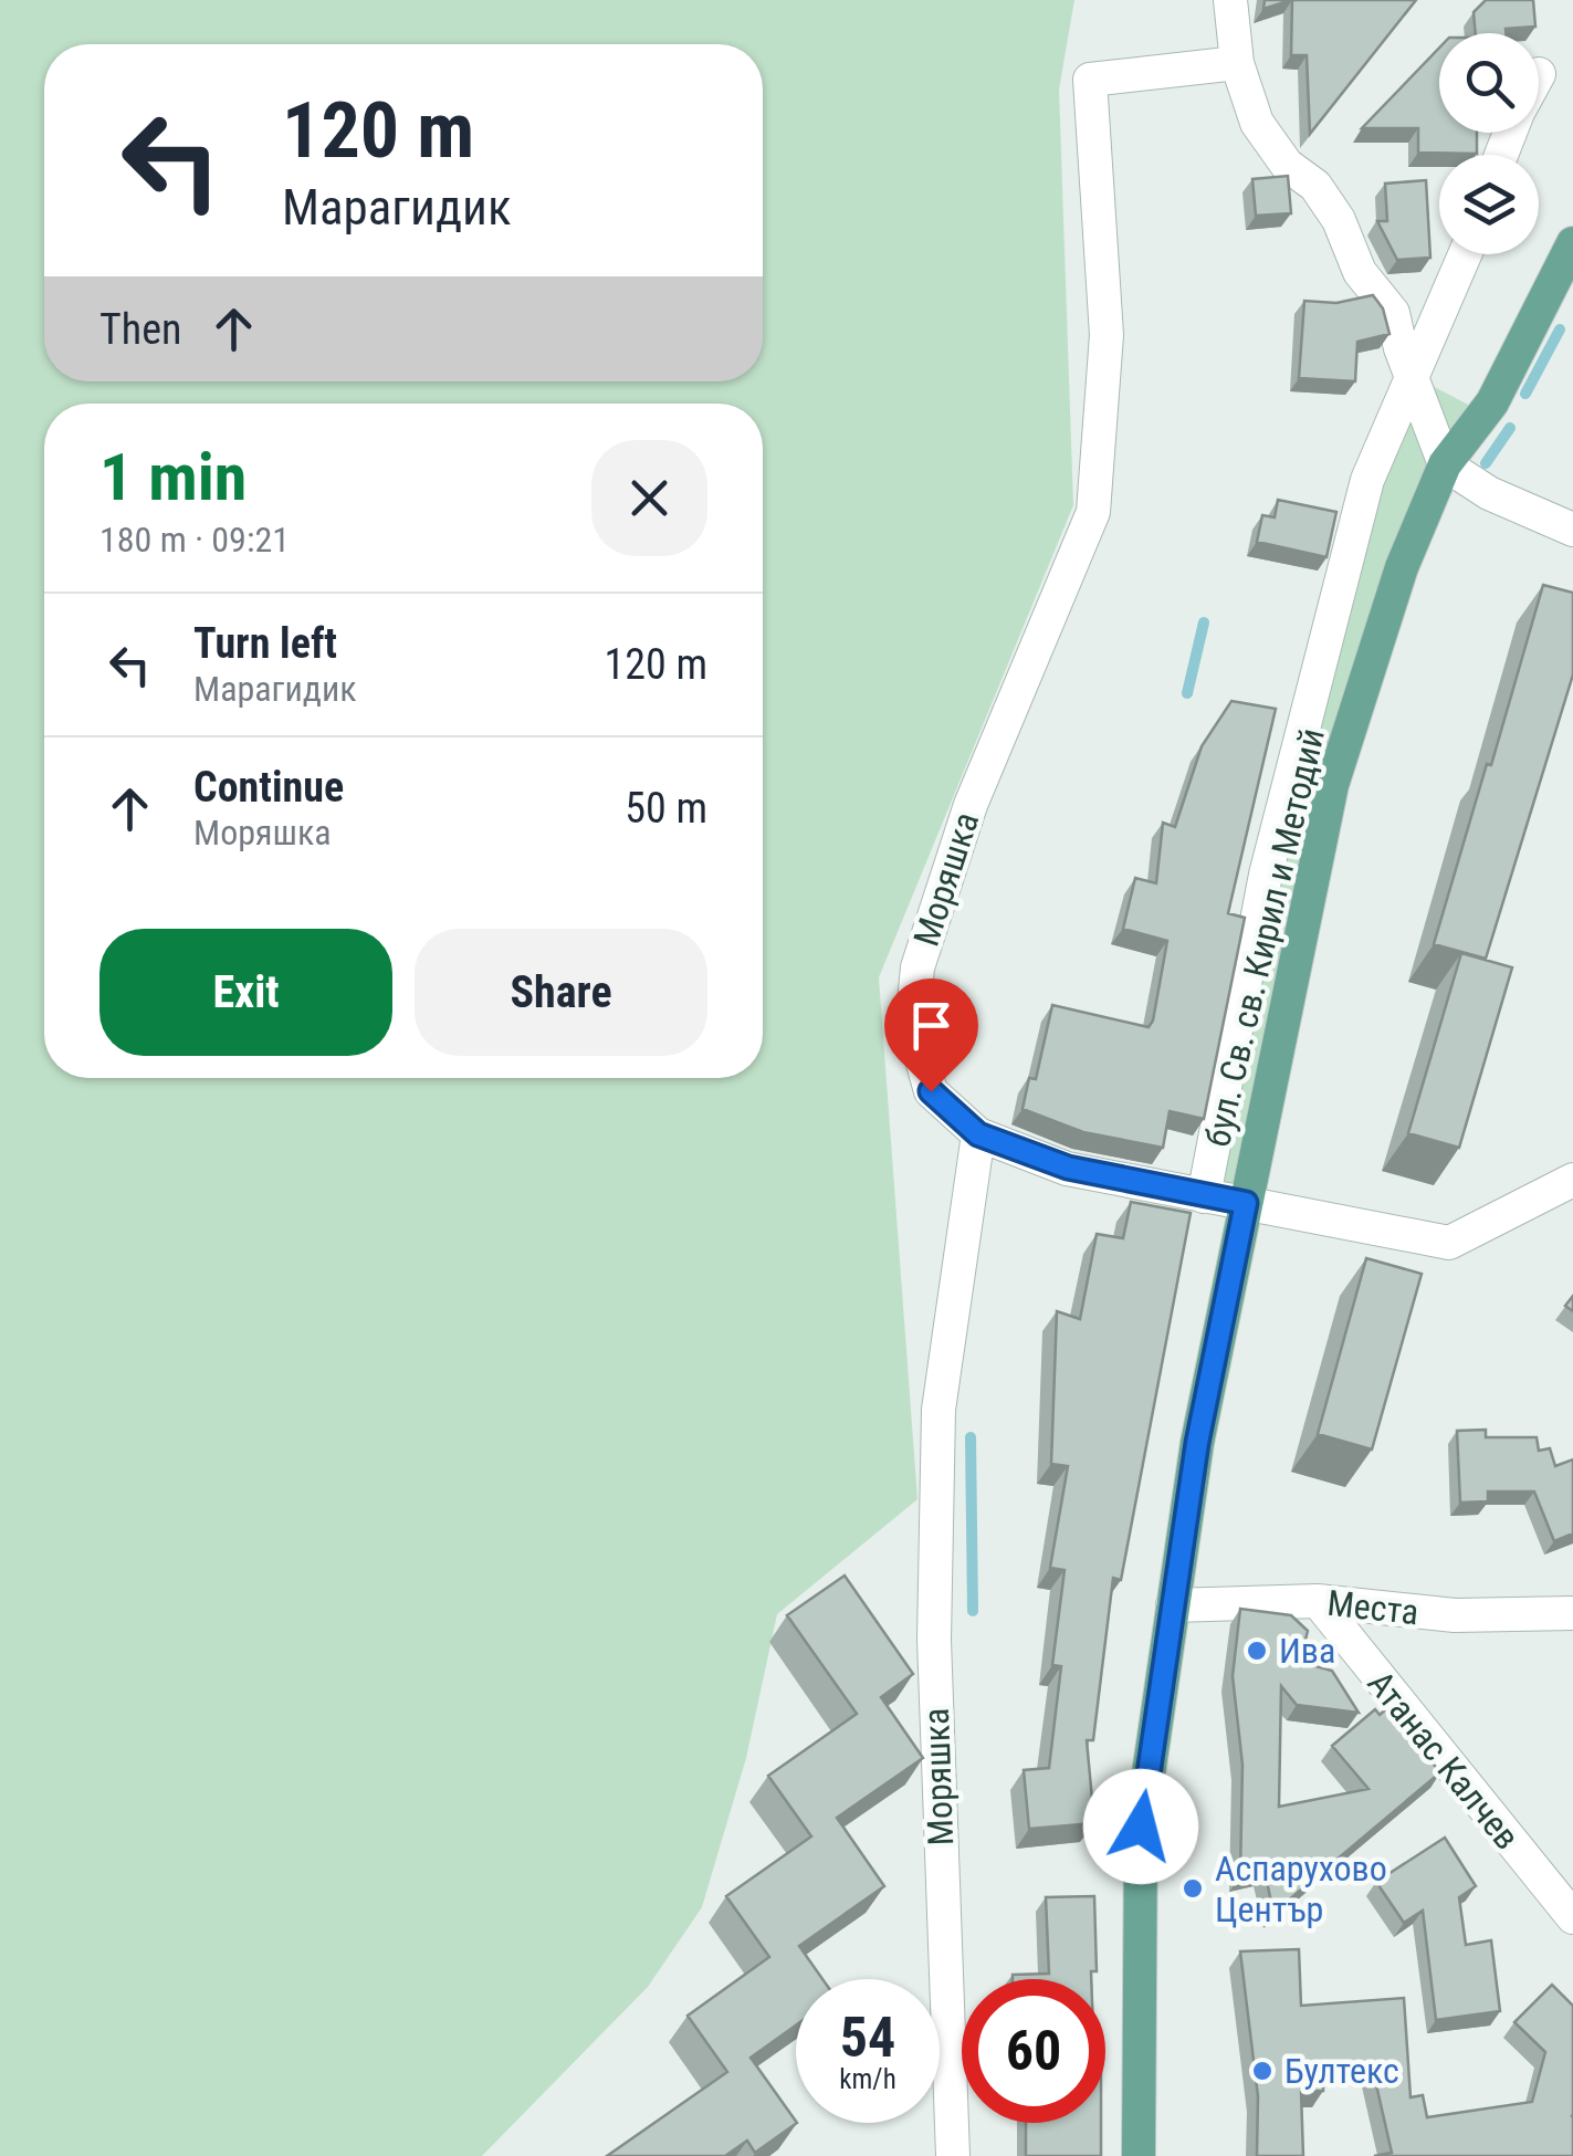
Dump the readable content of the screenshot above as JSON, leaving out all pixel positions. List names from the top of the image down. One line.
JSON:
{"streets":{"main road":["бул. Св. св. Кирил и Методий"],"street":["Моряшка","Места","Атанас Калчев"]},"crossings":[["бул. Св. св. Кирил и Методий","Места"],["Места","Атанас Калчев"]],"places":["Ива","Аспарухово Център","Бултекс"],"page":{"turn":["120 m","Марагидик"],"then":"Then","heading":["1 min","180 m · 09:21"],"list":[{"name":"Turn left","note":"Марагидик","value":"120 m"},{"name":"Continue","note":"Моряшка","value":"50 m"}],"buttons":["Exit","Share"],"speed":"54 km/h","limit":"60"}}
